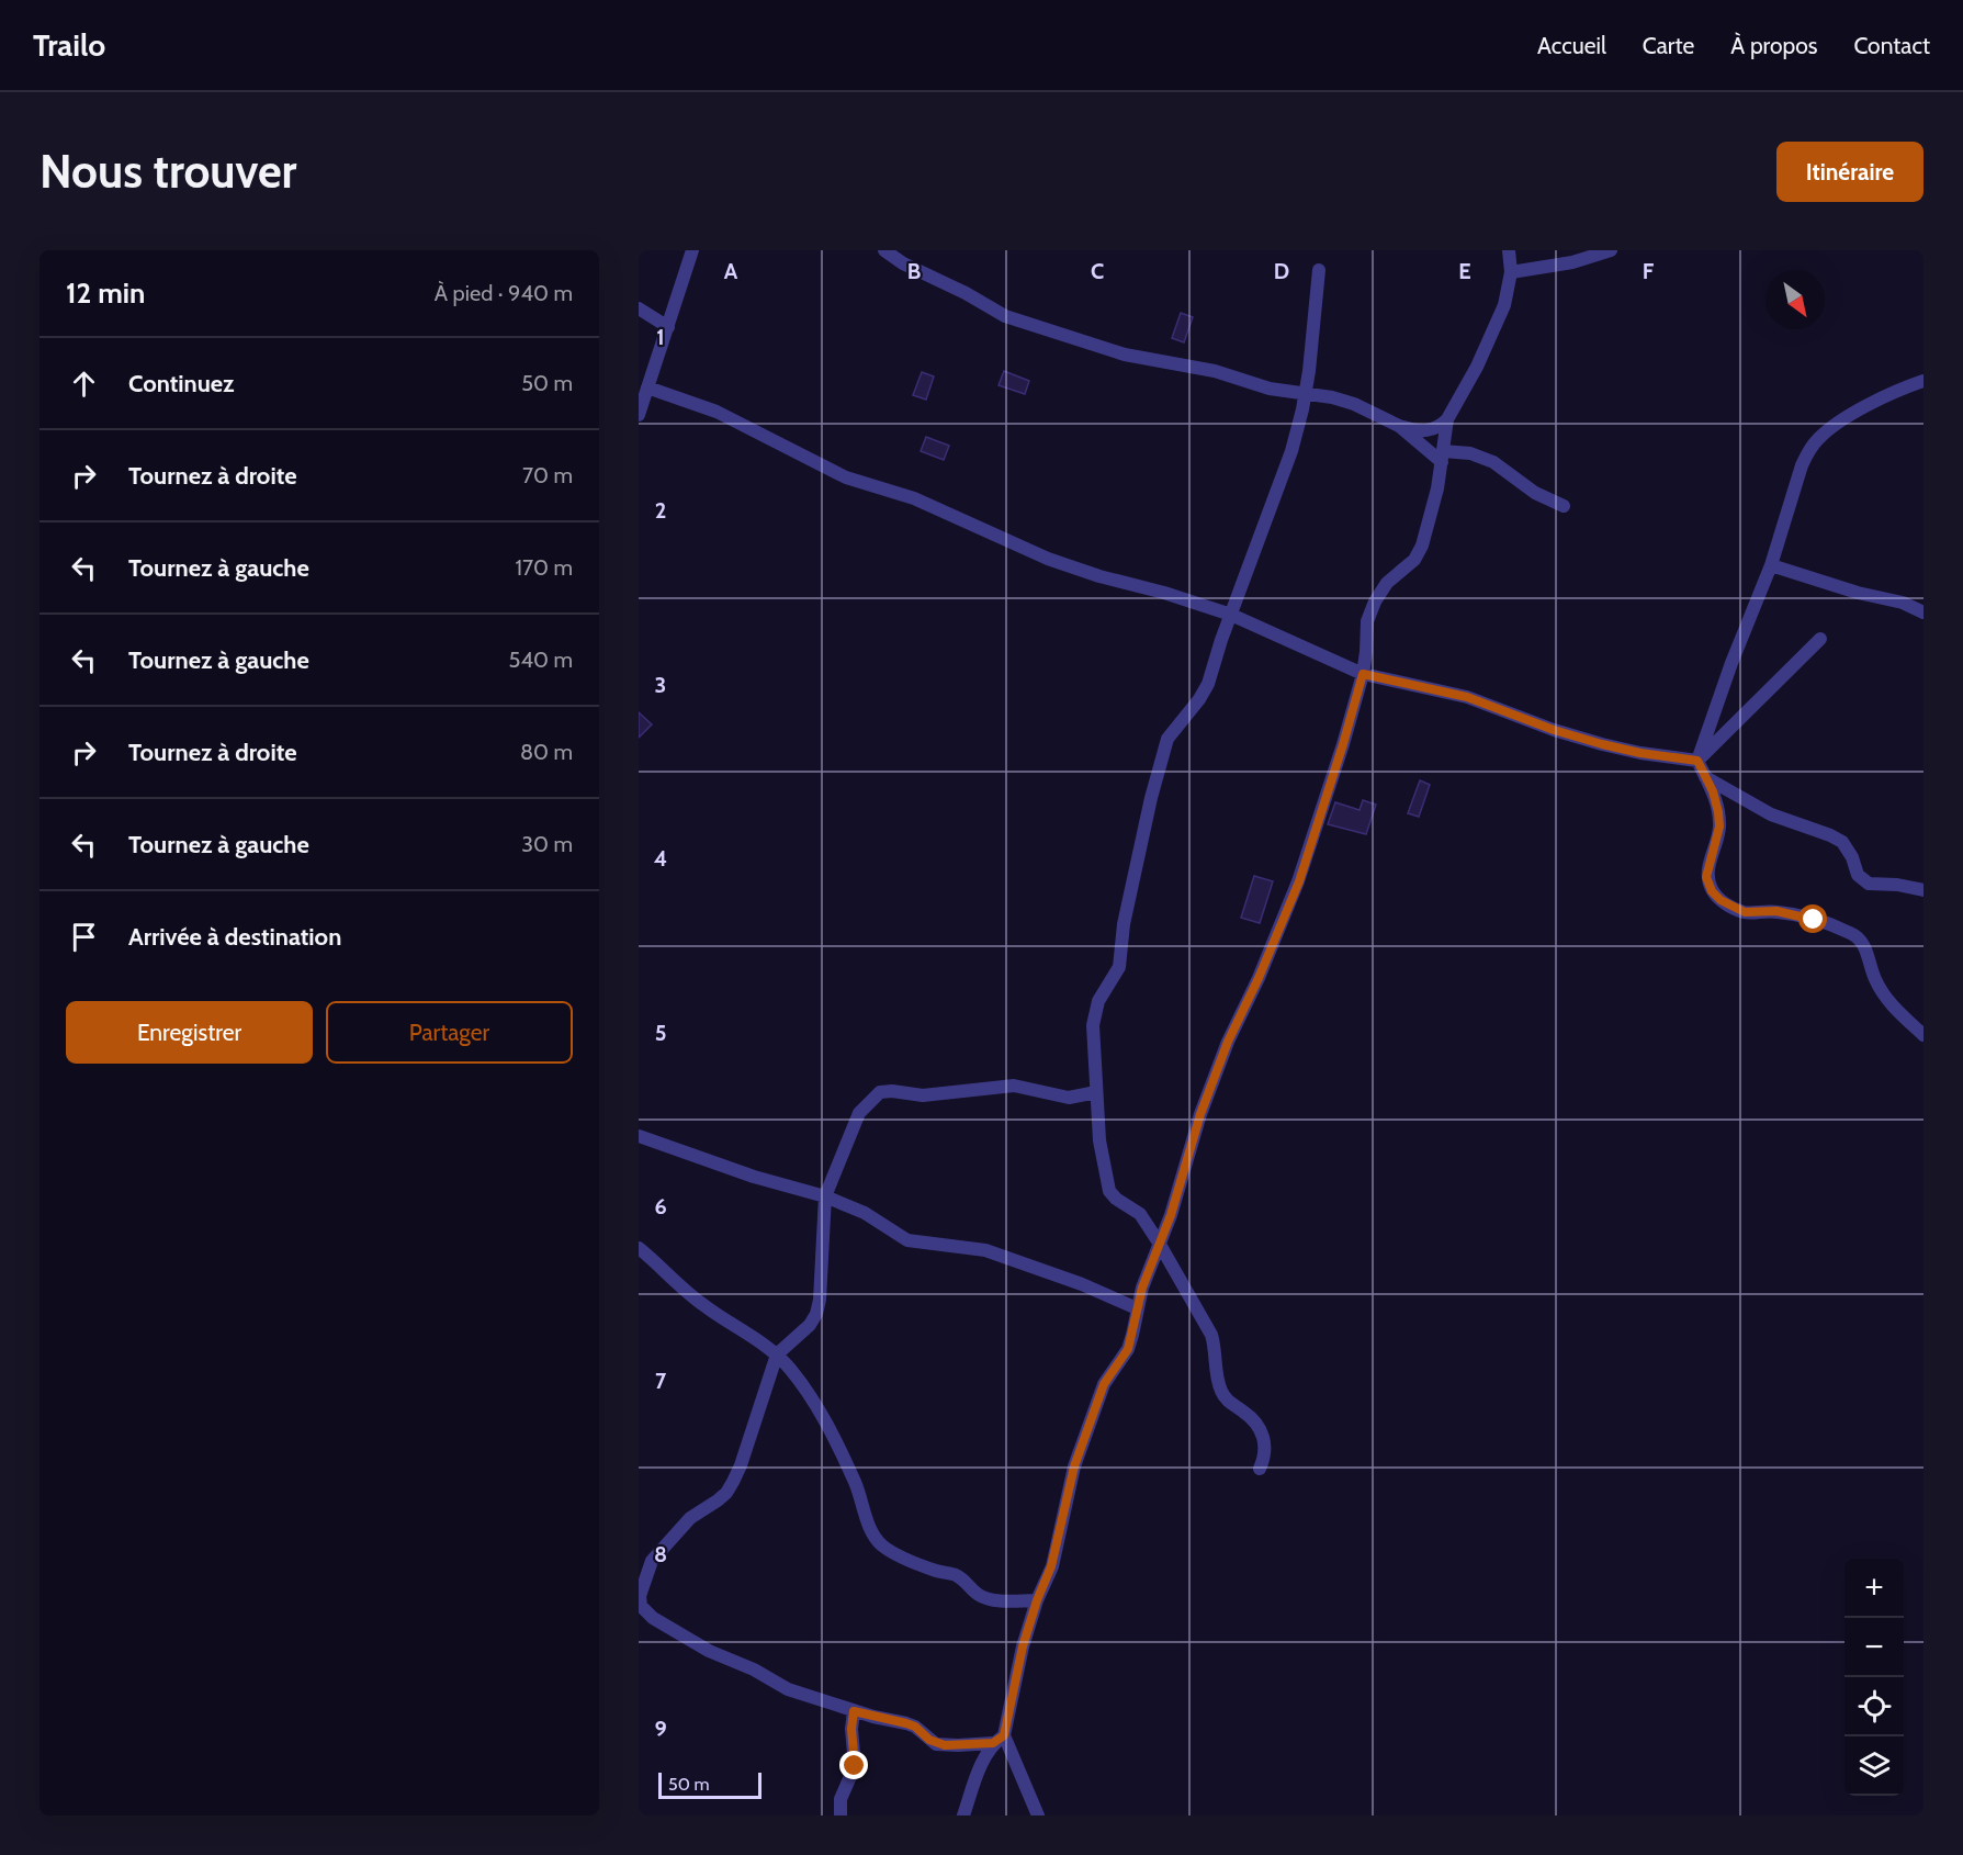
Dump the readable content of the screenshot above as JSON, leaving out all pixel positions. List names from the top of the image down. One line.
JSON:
{"scale_bar":"50 m","north":"bottom right","page":{"header":"Trailo","nav":["Accueil","Carte","À propos","Contact"],"buttons":["Itinéraire",["Enregistrer","Partager"]],"title":"Nous trouver","heading":["12 min","À pied · 940 m"],"list":[["Continuez","50 m"],["Tournez à droite","70 m"],["Tournez à gauche","170 m"],["Tournez à gauche","540 m"],["Tournez à droite","80 m"],["Tournez à gauche","30 m"],"Arrivée à destination"],"map_buttons":["+","−"],"scale":"50 m"},"grid":{"columns":["A","B","C","D","E","F"],"rows":["1","2","3","4","5","6","7","8","9"]}}
